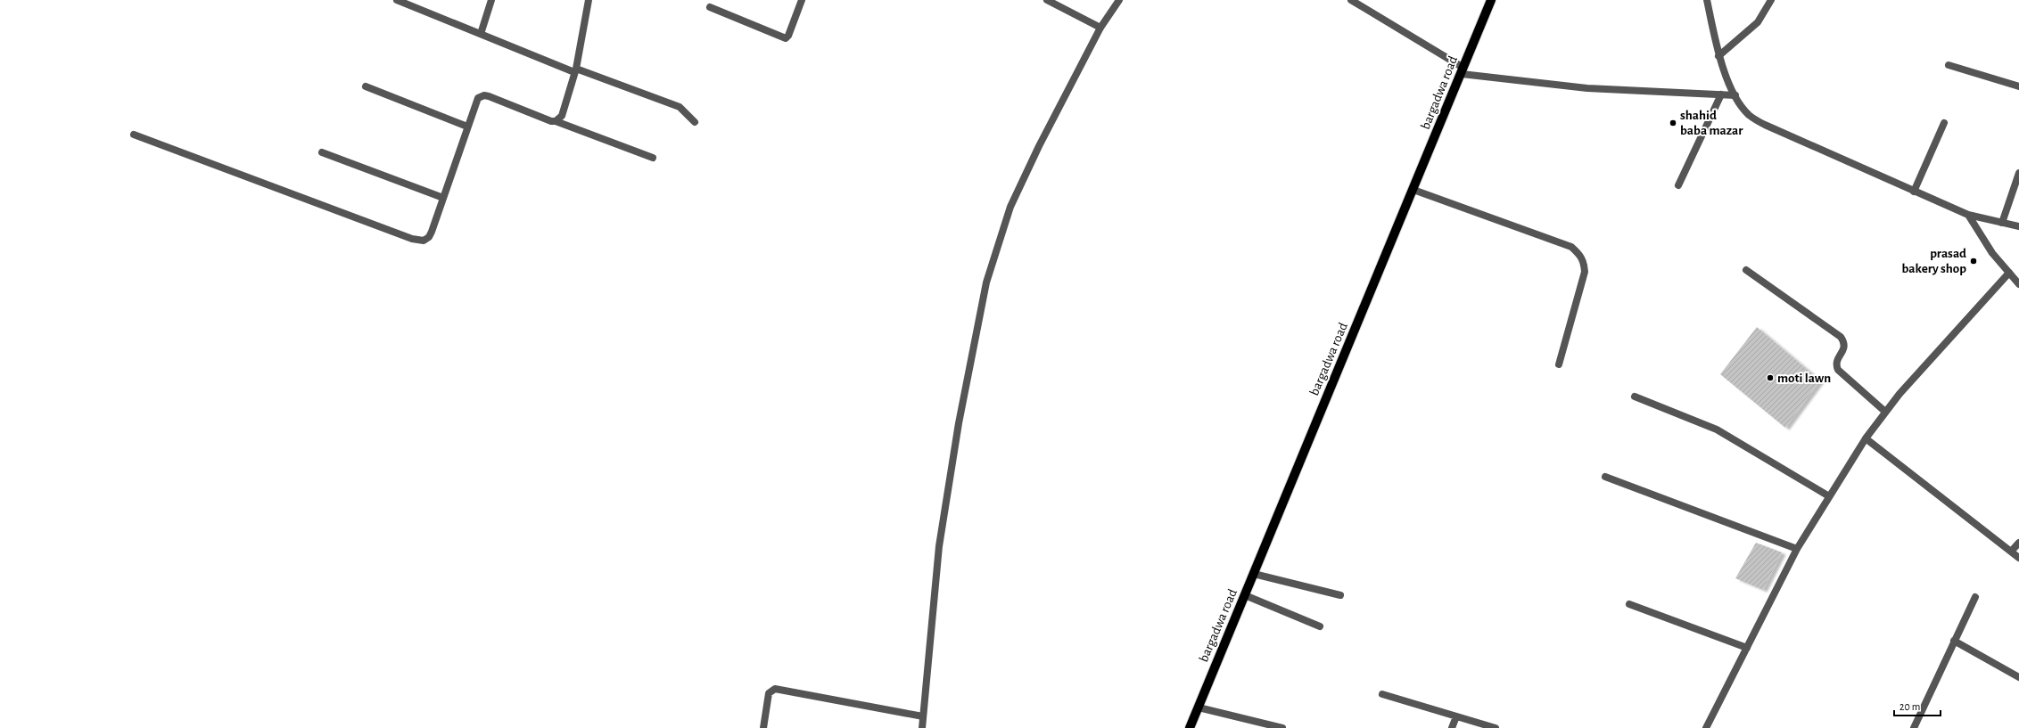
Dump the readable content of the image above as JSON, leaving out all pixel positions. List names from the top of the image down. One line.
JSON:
{"streets":{"main road":["bargadwa road"]},"places":["shahid baba mazar","prasad bakery shop","moti lawn"],"scale_bar":"20 m"}
